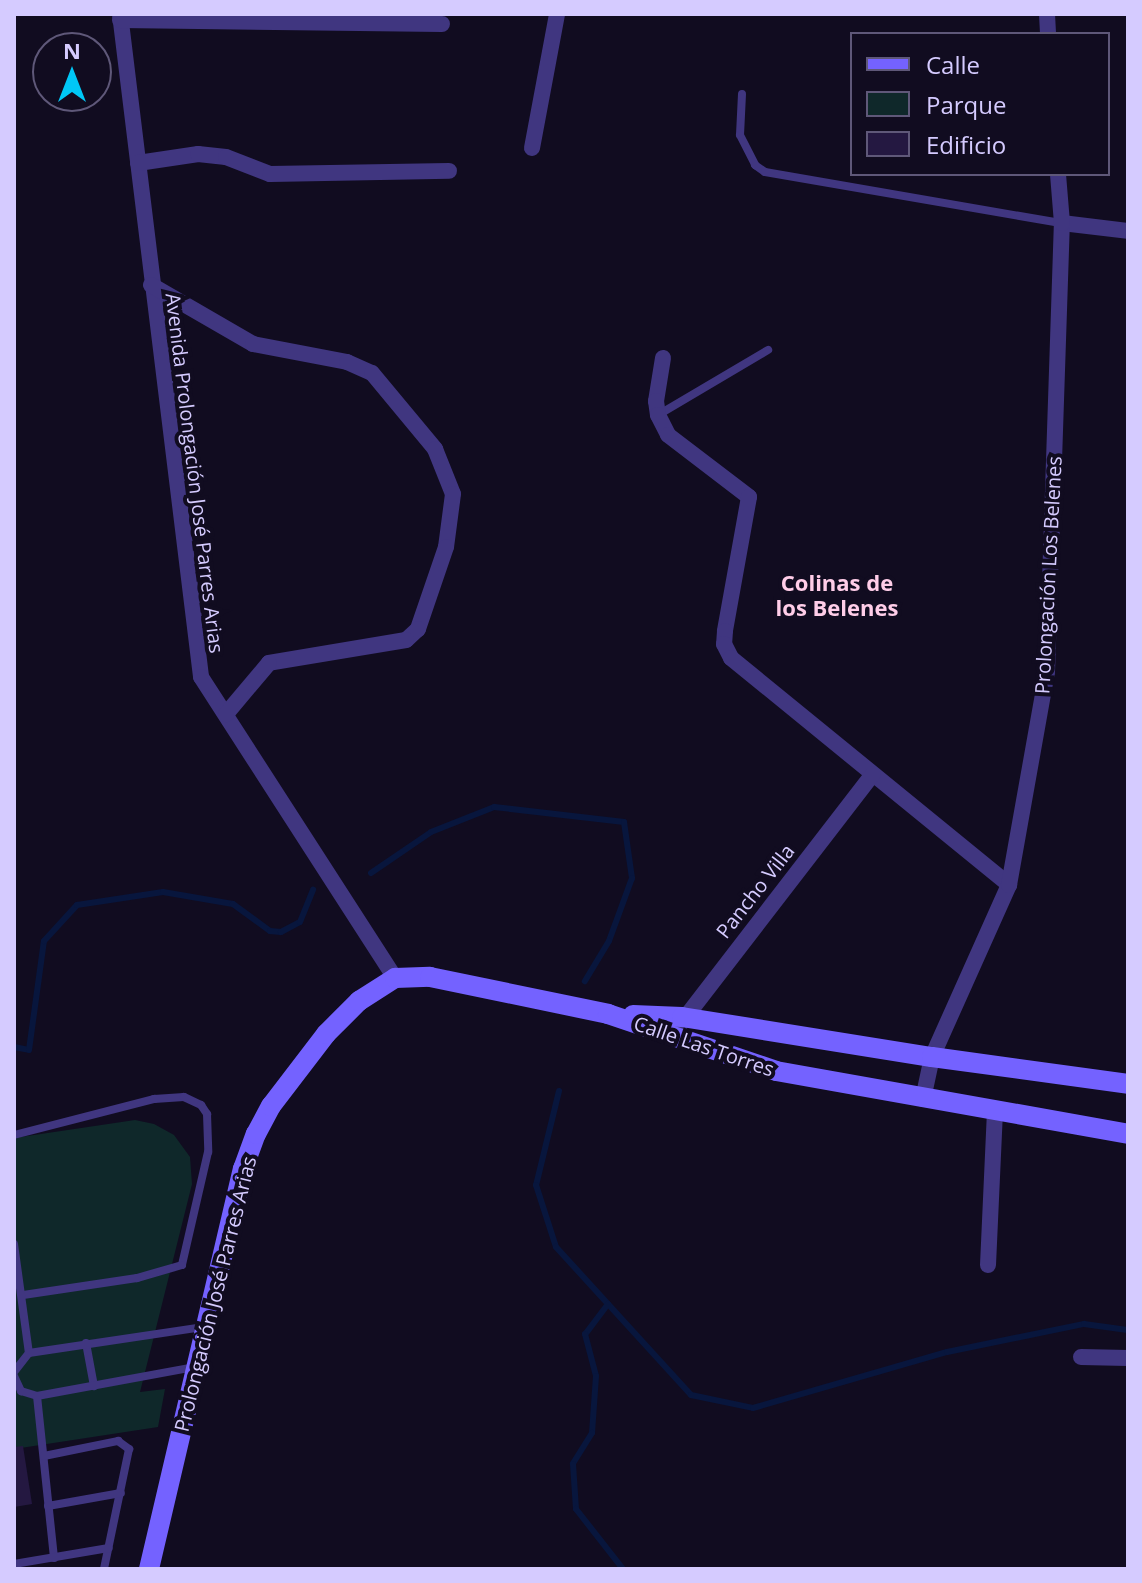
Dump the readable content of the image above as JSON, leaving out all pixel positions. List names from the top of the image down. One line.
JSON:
{"streets":{"main road":["Calle Las Torres","Prolongación José Parres Arias"],"street":["Avenida Prolongación José Parres Arias","Prolongación Los Belenes","Pancho Villa"]},"crossings":[["Avenida Prolongación José Parres Arias","Calle Las Torres"],["Avenida Prolongación José Parres Arias","Prolongación José Parres Arias"],["Prolongación Los Belenes","Calle Las Torres"],["Pancho Villa","Calle Las Torres"],["Calle Las Torres","Prolongación José Parres Arias"]],"districts":["Colinas de los Belenes"],"legend":["Calle","Parque","Edificio"],"north":"top"}
